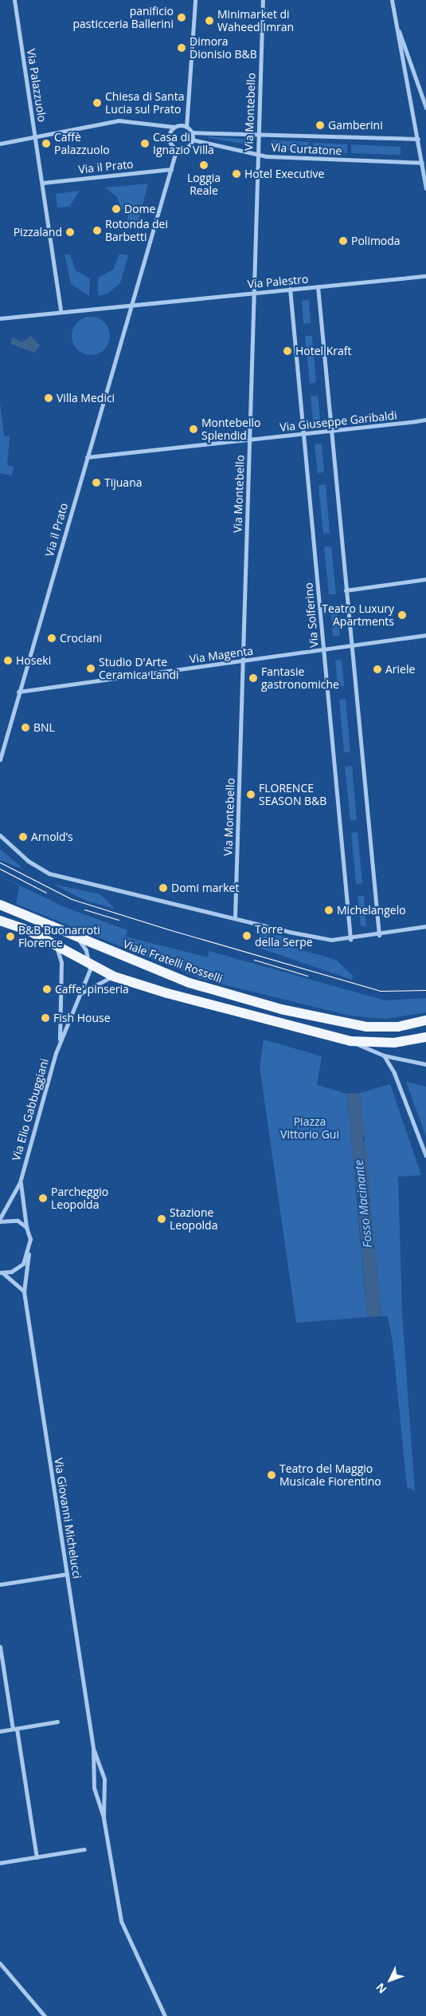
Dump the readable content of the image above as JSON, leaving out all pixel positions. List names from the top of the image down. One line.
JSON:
{"streets":{"main road":["Viale Fratelli Rosselli"],"street":["Via Palazzuolo","Via Montebello","Via Curtatone","Via il Prato","Via Palestro","Via Giuseppe Garibaldi","Via Solferino","Via Magenta","Via Elio Gabbuggiani","Via Giovanni Michelucci"]},"crossings":[["Via Palazzuolo","Via il Prato"],["Via Montebello","Via Curtatone"],["Via Montebello","Via Palestro"],["Via Montebello","Via Giuseppe Garibaldi"],["Via Montebello","Via Magenta"],["Via Curtatone","Via il Prato"],["Via il Prato","Via Palestro"],["Via il Prato","Via Giuseppe Garibaldi"],["Via il Prato","Via Magenta"],["Via Palestro","Via Solferino"],["Via Giuseppe Garibaldi","Via Solferino"],["Via Solferino","Via Magenta"],["Via Elio Gabbuggiani","Via Giovanni Michelucci"]],"water":["Fosso Macinante"],"parks":["Piazza Vittorio Gui"],"places":["panificio pasticceria Ballerini","Minimarket di Waheed Imran","Dimora Dionisio B&B","Chiesa di Santa Lucia sul Prato","Gamberini","Caffè Palazzuolo","Casa di Ignazio Villa","Loggia Reale","Hotel Executive","Dome","Rotonda dei Barbetti","Pizzaland","Polimoda","Hotel Kraft","Villa Medici","Montebello Splendid","Tijuana","Teatro Luxury Apartments","Crociani","Hoseki","Studio D'Arte Ceramica Landi","Ariele","Fantasie gastronomiche","BNL","FLORENCE SEASON B&B","Arnold’s","Domi market","Michelangelo","Torre della Serpe","B&B Buonarroti Florence","Caffe' pinseria","Fish House","Parcheggio Leopolda","Stazione Leopolda","Teatro del Maggio Musicale Fiorentino"],"north":"bottom left"}
